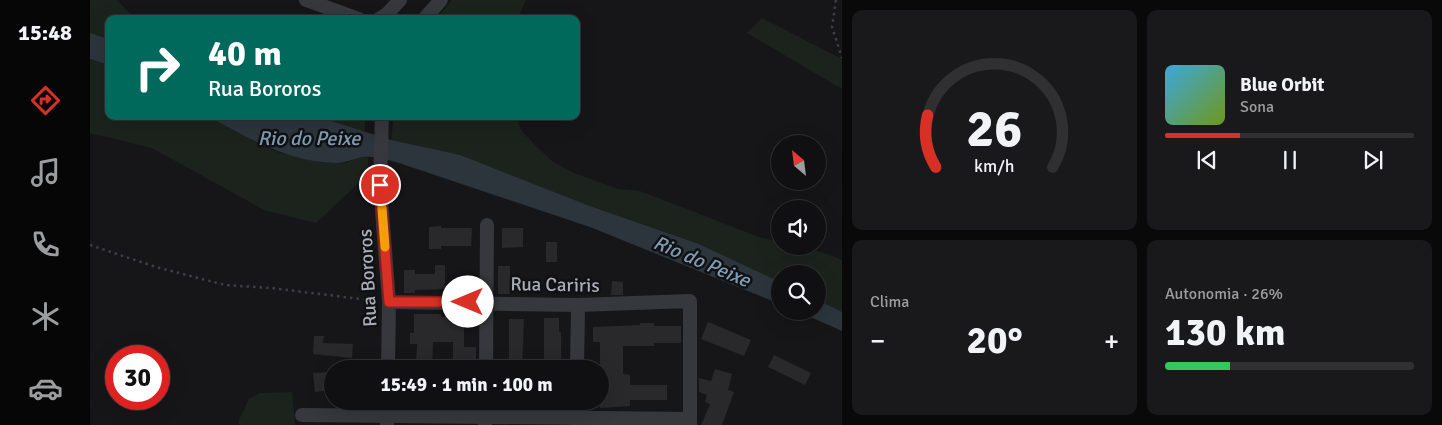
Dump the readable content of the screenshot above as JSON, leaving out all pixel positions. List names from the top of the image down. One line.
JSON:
{"streets":{"street":["Rua Bororos","Rua Cariris"]},"crossings":[["Rua Bororos","Rua Cariris"]],"water":["Rio do Peixe"],"north":"top left","page":{"tabs":"15:48","turn":["40 m","Rua Bororos"],"song":["Blue Orbit","Sona"],"tile":["Clima",["Autonomia · 26%","130 km"]],"heat":["−","20°","+"],"limit":"30","trip":"15:49 · 1 min · 100 m","gauge":["26","km/h"]}}
